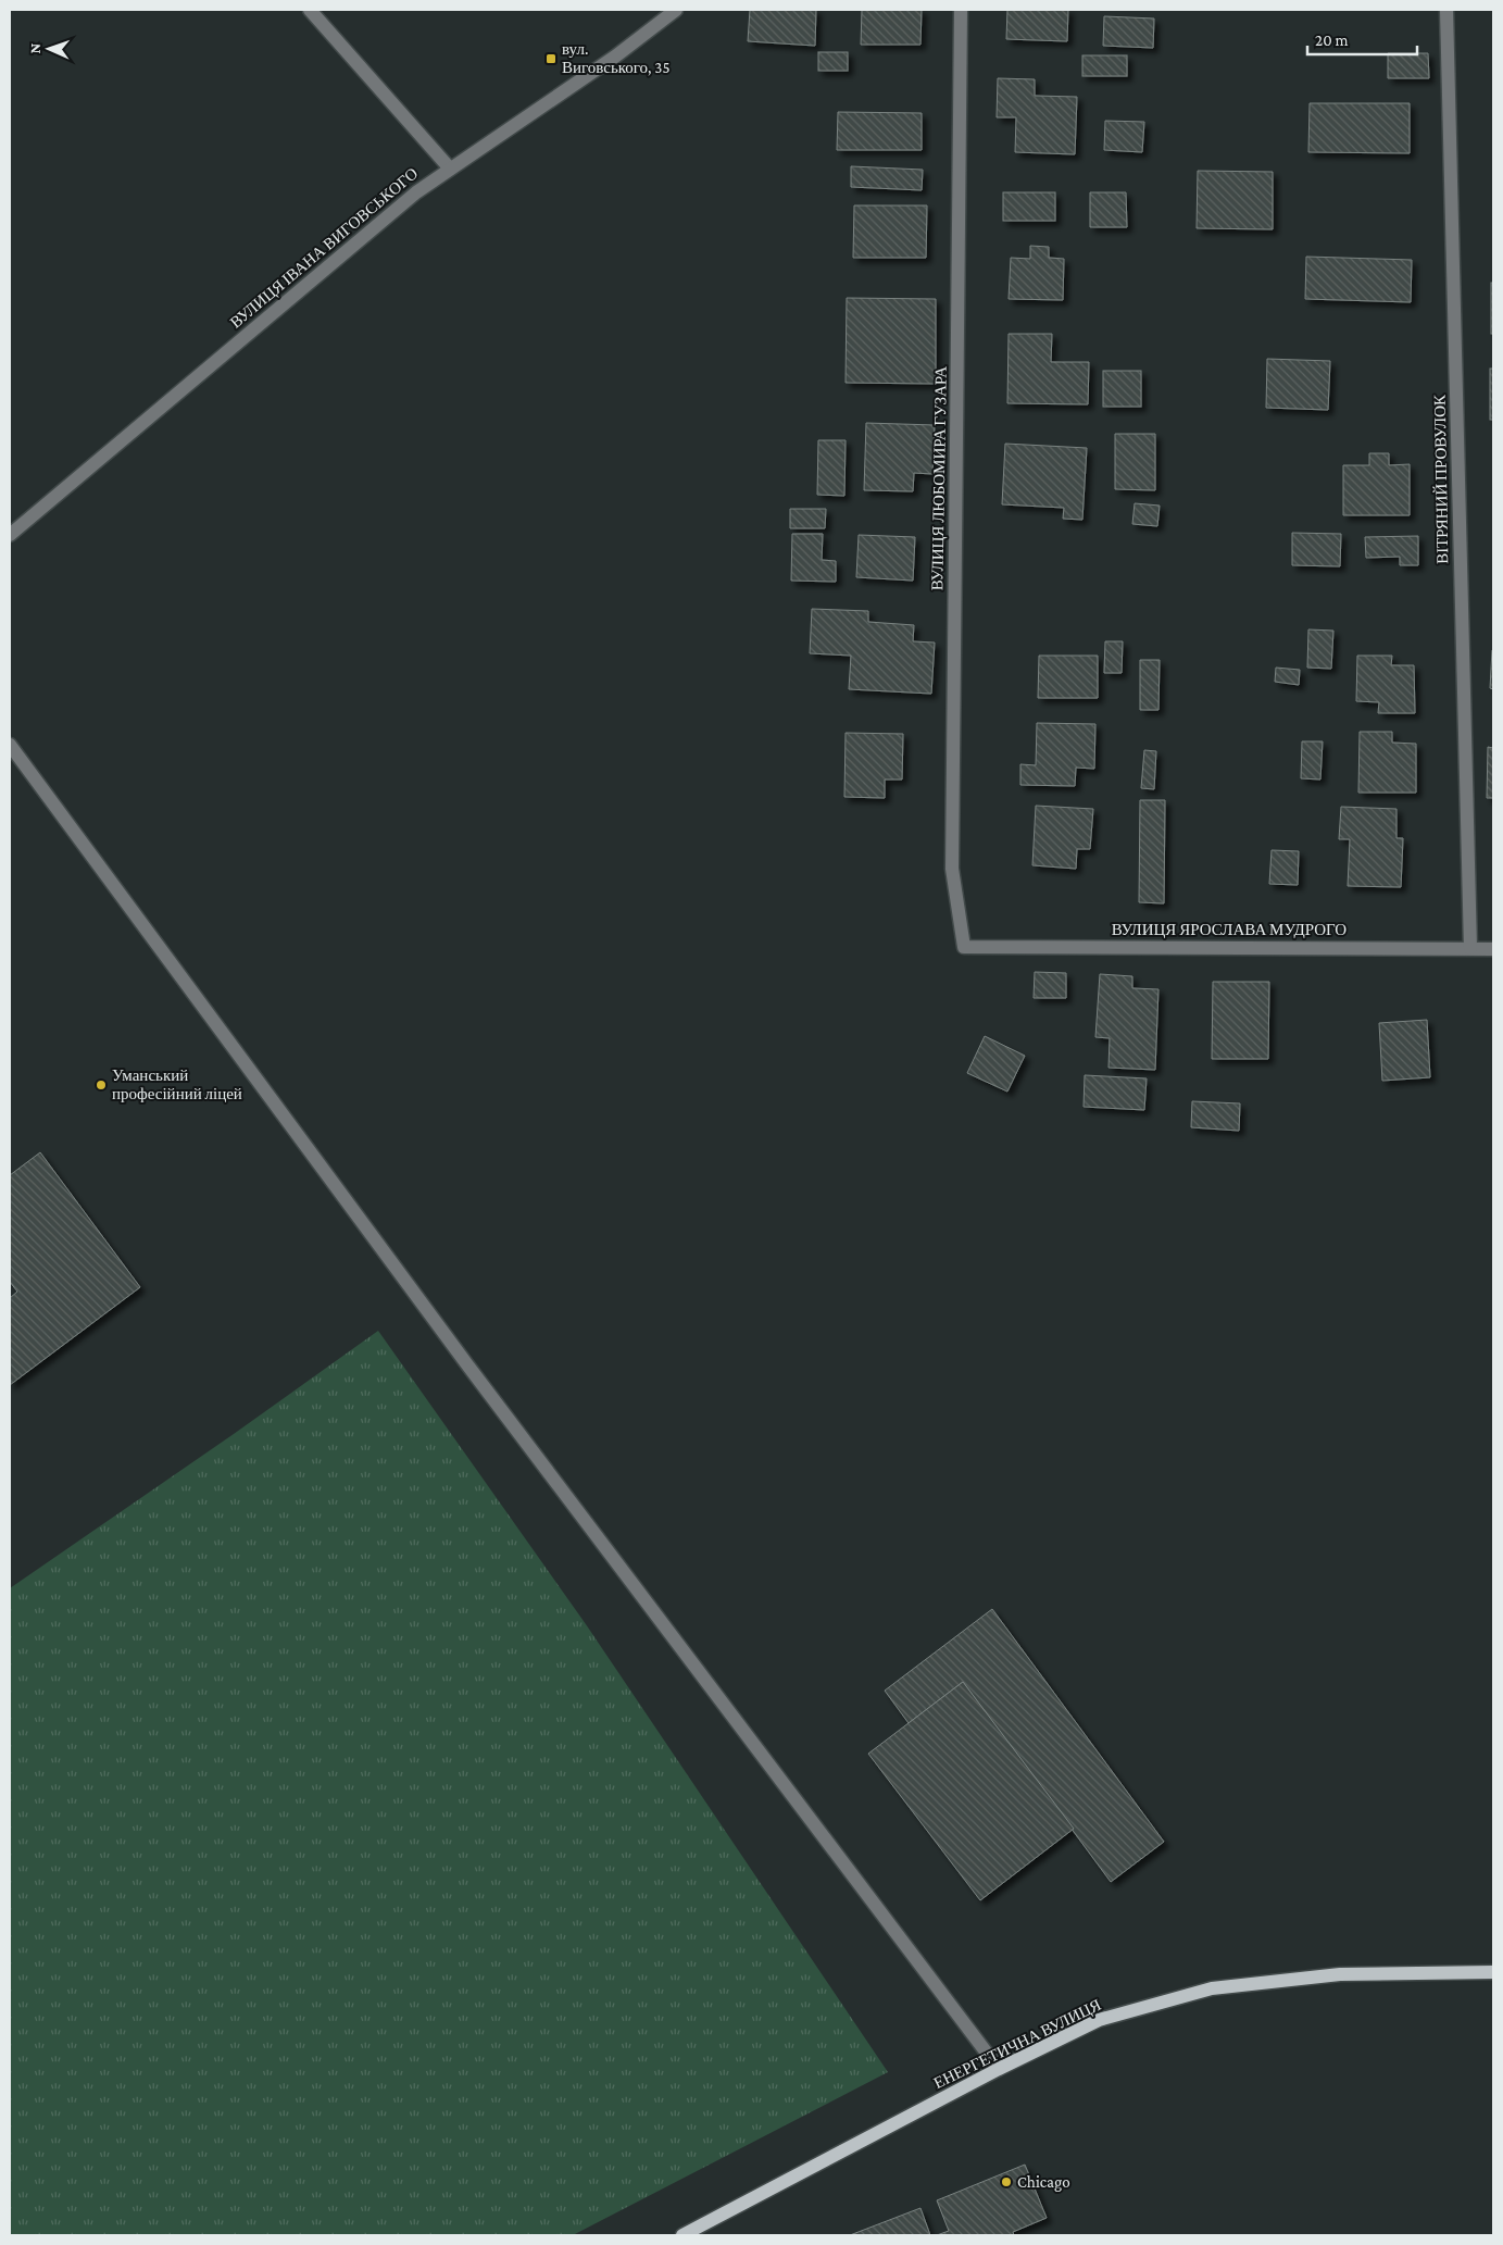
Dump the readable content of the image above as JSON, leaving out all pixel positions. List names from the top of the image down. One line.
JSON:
{"streets":{"main road":["ЕНЕРГЕТИЧНА ВУЛИЦЯ"],"street":["ВУЛИЦЯ ІВАНА ВИГОВСЬКОГО","ВУЛИЦЯ ЛЮБОМИРА ГУЗАРА","ВІТРЯНИЙ ПРОВУЛОК","ВУЛИЦЯ ЯРОСЛАВА МУДРОГО"]},"crossings":[["ВУЛИЦЯ ЛЮБОМИРА ГУЗАРА","ВУЛИЦЯ ЯРОСЛАВА МУДРОГО"],["ВІТРЯНИЙ ПРОВУЛОК","ВУЛИЦЯ ЯРОСЛАВА МУДРОГО"]],"places":{"transit":["вул. Виговського, 35"],"other":["Уманський професійний ліцей","Chicago"]},"scale_bar":"20 m","north":"left"}
